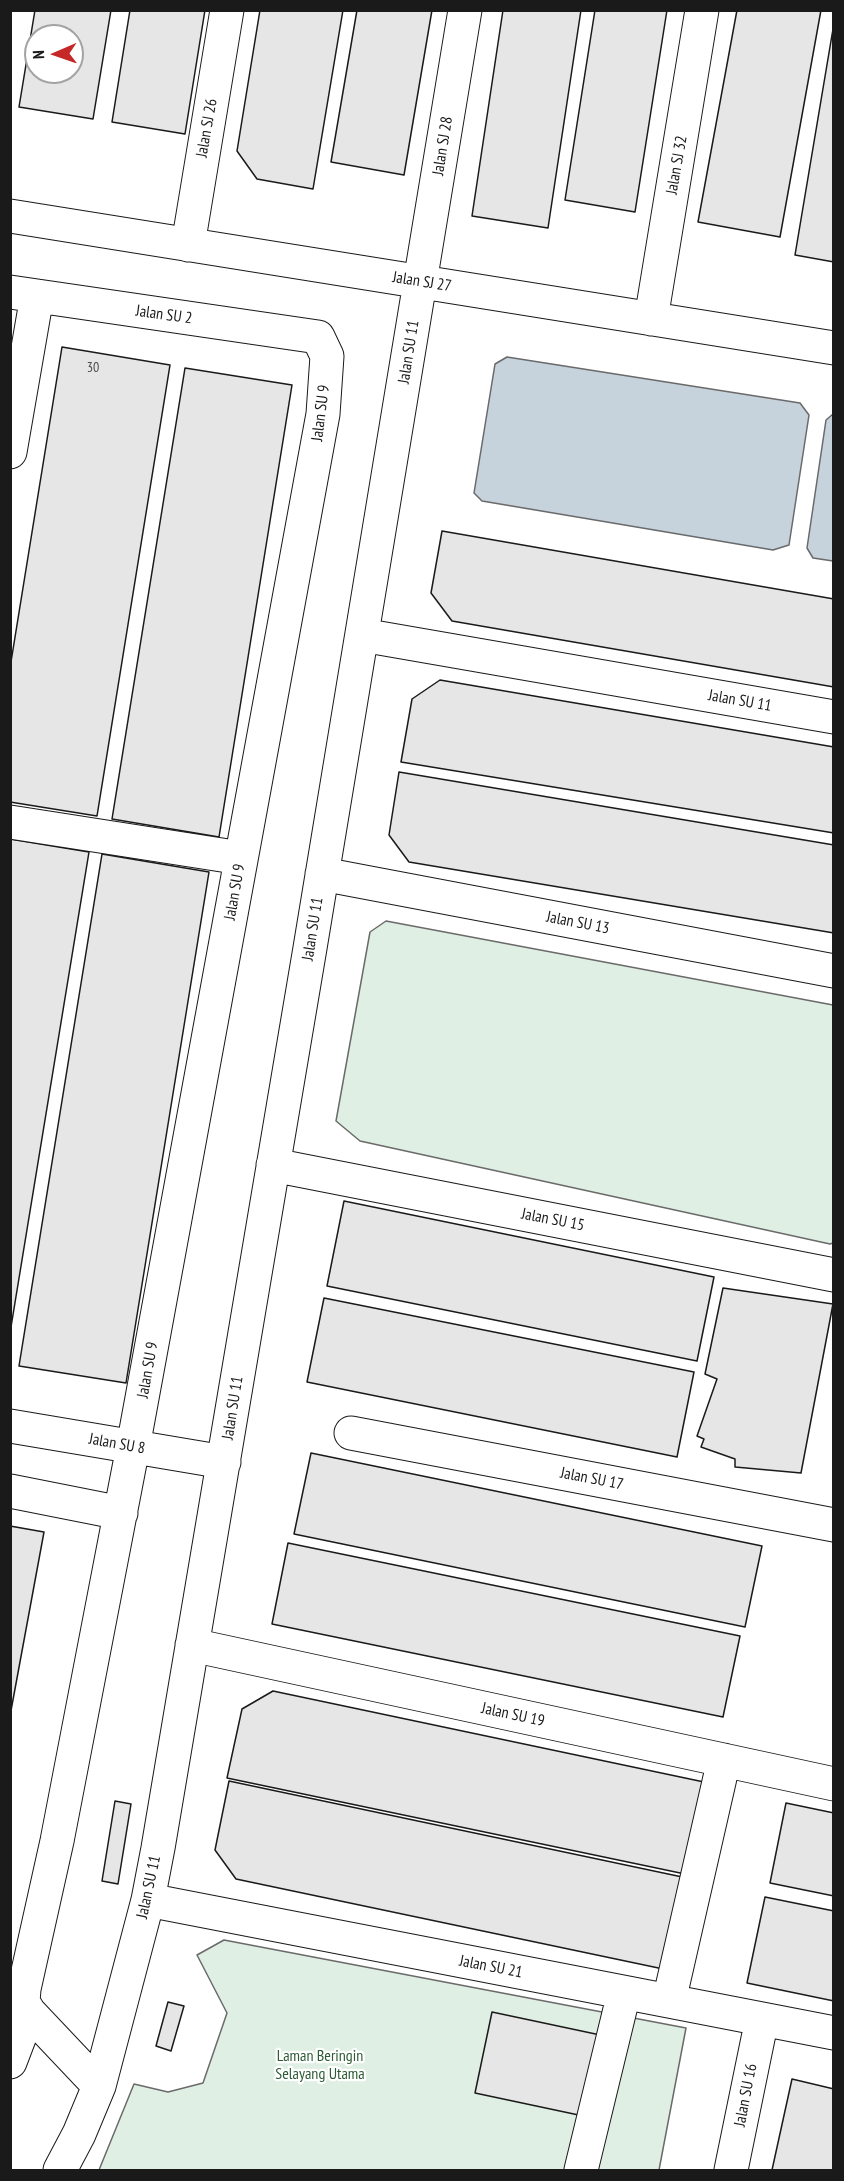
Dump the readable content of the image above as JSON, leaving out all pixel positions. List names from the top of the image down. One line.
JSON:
{"streets":{"street":["Jalan SJ 26","Jalan SJ 28","Jalan SJ 32","Jalan SJ 27","Jalan SU 2","Jalan SU 11","Jalan SU 9","Jalan SU 13","Jalan SU 15","Jalan SU 8","Jalan SU 17","Jalan SU 19","Jalan SU 21","Jalan SU 16"]},"crossings":[["Jalan SJ 26","Jalan SJ 27"],["Jalan SJ 28","Jalan SJ 27"],["Jalan SJ 28","Jalan SU 11"],["Jalan SJ 32","Jalan SJ 27"],["Jalan SJ 27","Jalan SU 11"],["Jalan SU 2","Jalan SU 9"],["Jalan SU 11","Jalan SU 13"],["Jalan SU 11","Jalan SU 15"],["Jalan SU 11","Jalan SU 8"],["Jalan SU 11","Jalan SU 19"],["Jalan SU 11","Jalan SU 21"],["Jalan SU 9","Jalan SU 8"],["Jalan SU 21","Jalan SU 16"]],"parks":["Laman Beringin Selayang Utama"],"house_numbers":["30"],"north":"left"}
